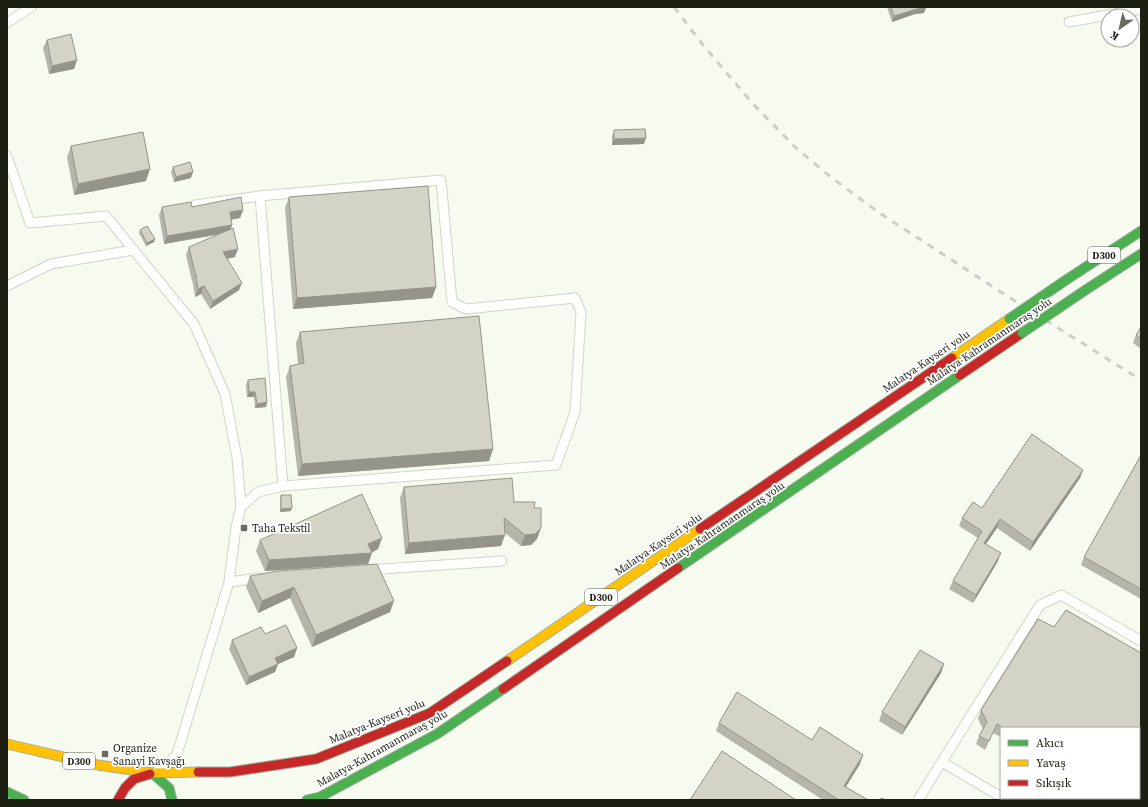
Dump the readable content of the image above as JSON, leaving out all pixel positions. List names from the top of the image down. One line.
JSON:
{"streets":{"highway":["D300","Malatya-Kahramanmaraş yolu","Malatya-Kayseri yolu"]},"places":{"transit":["Taha Tekstil","Organize Sanayi Kavşağı"]},"legend":["Akıcı","Yavaş","Sıkışık"],"north":"bottom left"}
